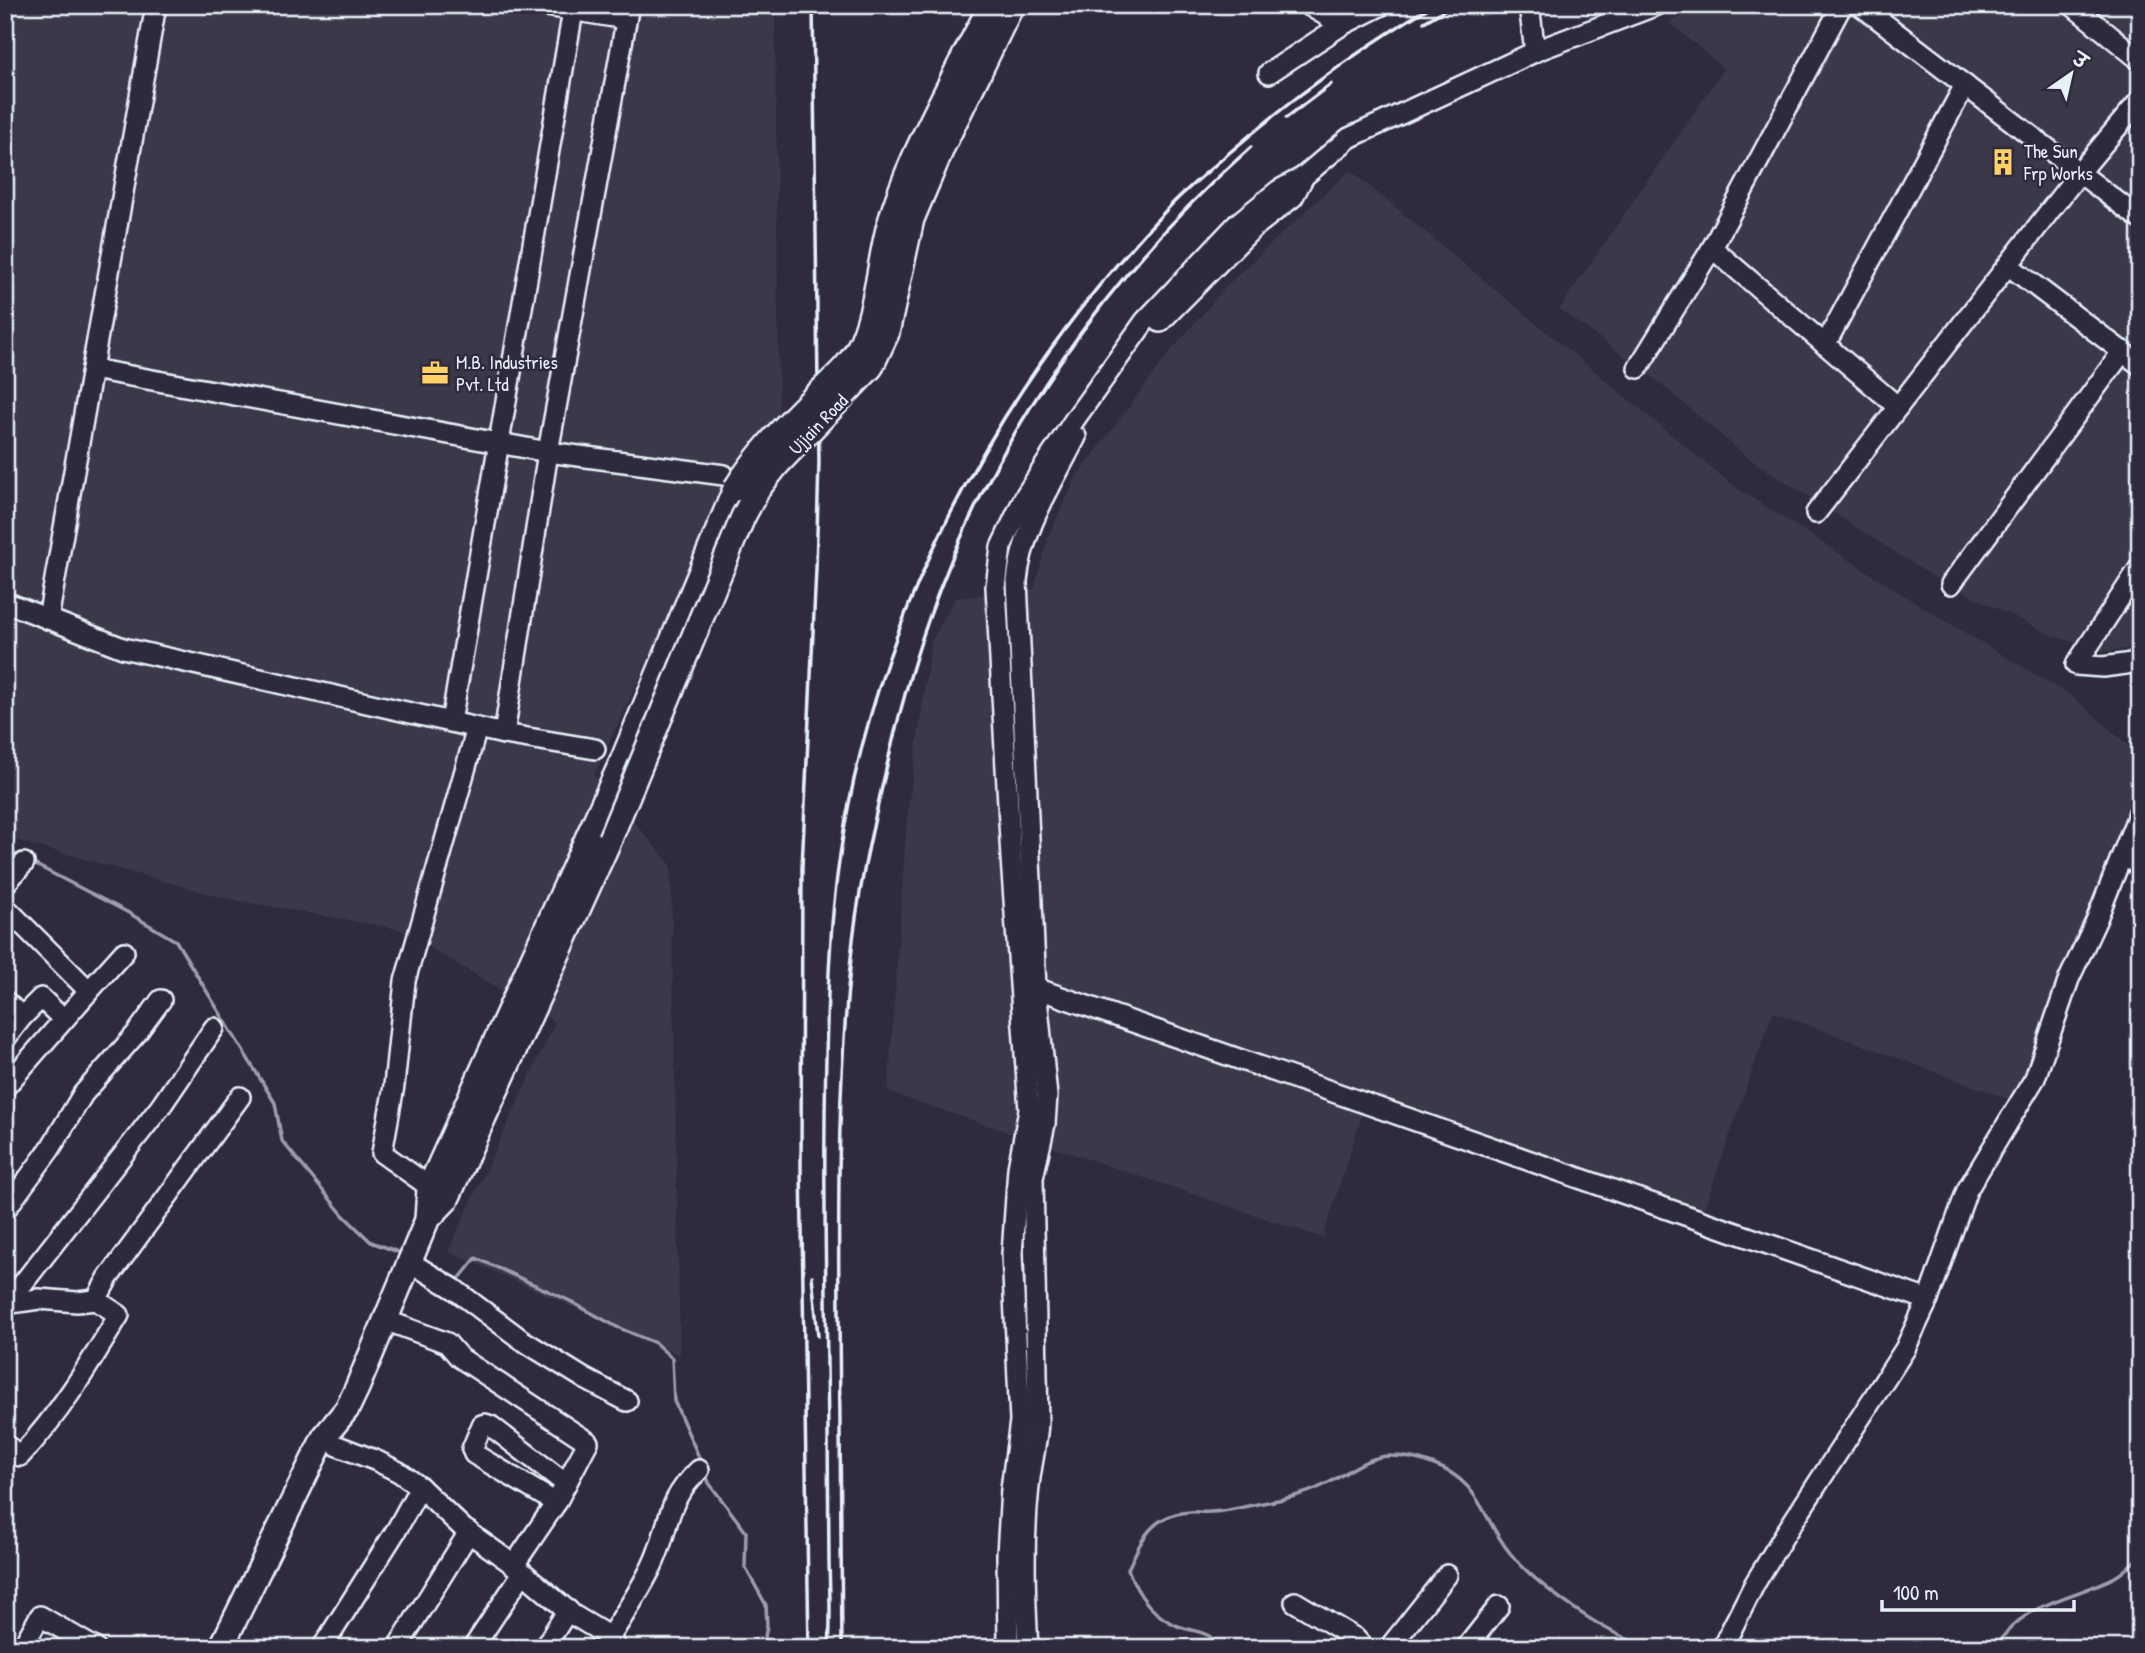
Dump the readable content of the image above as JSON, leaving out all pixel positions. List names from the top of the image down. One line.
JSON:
{"streets":{"main road":["Ujjain Road"]},"places":{"building":["The Sun Frp Works"],"office":["M.B. Industries Pvt. Ltd"]},"scale_bar":"100 m","north":"top right"}
